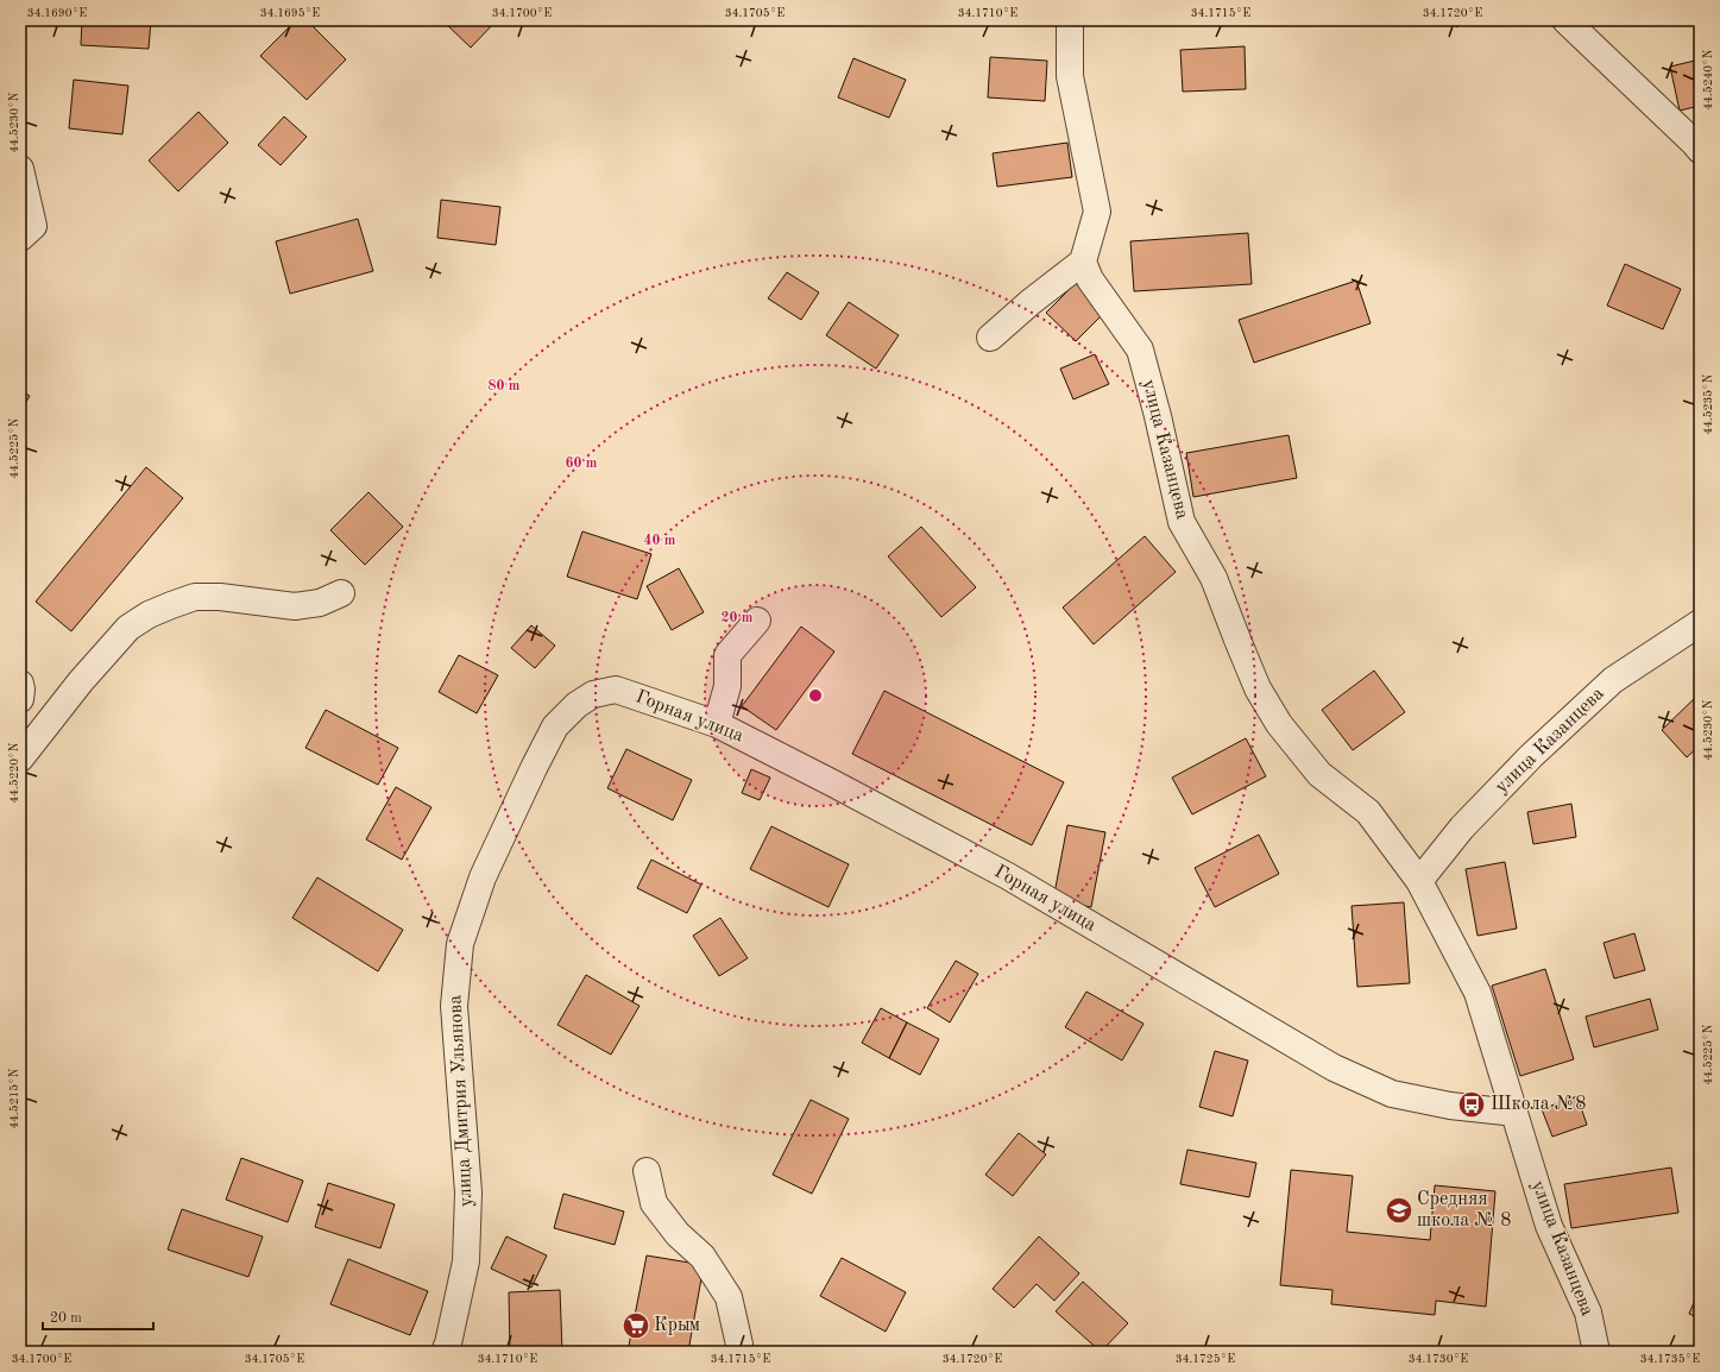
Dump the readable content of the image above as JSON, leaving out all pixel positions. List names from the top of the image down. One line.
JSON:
{"streets":{"street":["улица Казанцева","Горная улица","улица Дмитрия Ульянова"]},"crossings":[["улица Казанцева","Горная улица"],["Горная улица","улица Дмитрия Ульянова"]],"places":{"bus stop":["Школа №8"],"school or university":["Средняя школа № 8"],"supermarket":["Крым"]},"scale_bar":"20 m","coordinates":["34.1690°E","34.1695°E","34.1700°E","34.1705°E","34.1710°E","34.1715°E","34.1720°E","44.5240°N","44.5230°N","44.5235°N","44.5225°N","44.5220°N","44.5215°N","34.1725°E","34.1730°E","34.1735°E"],"rings":["80 m","60 m","40 m","20 m"]}
